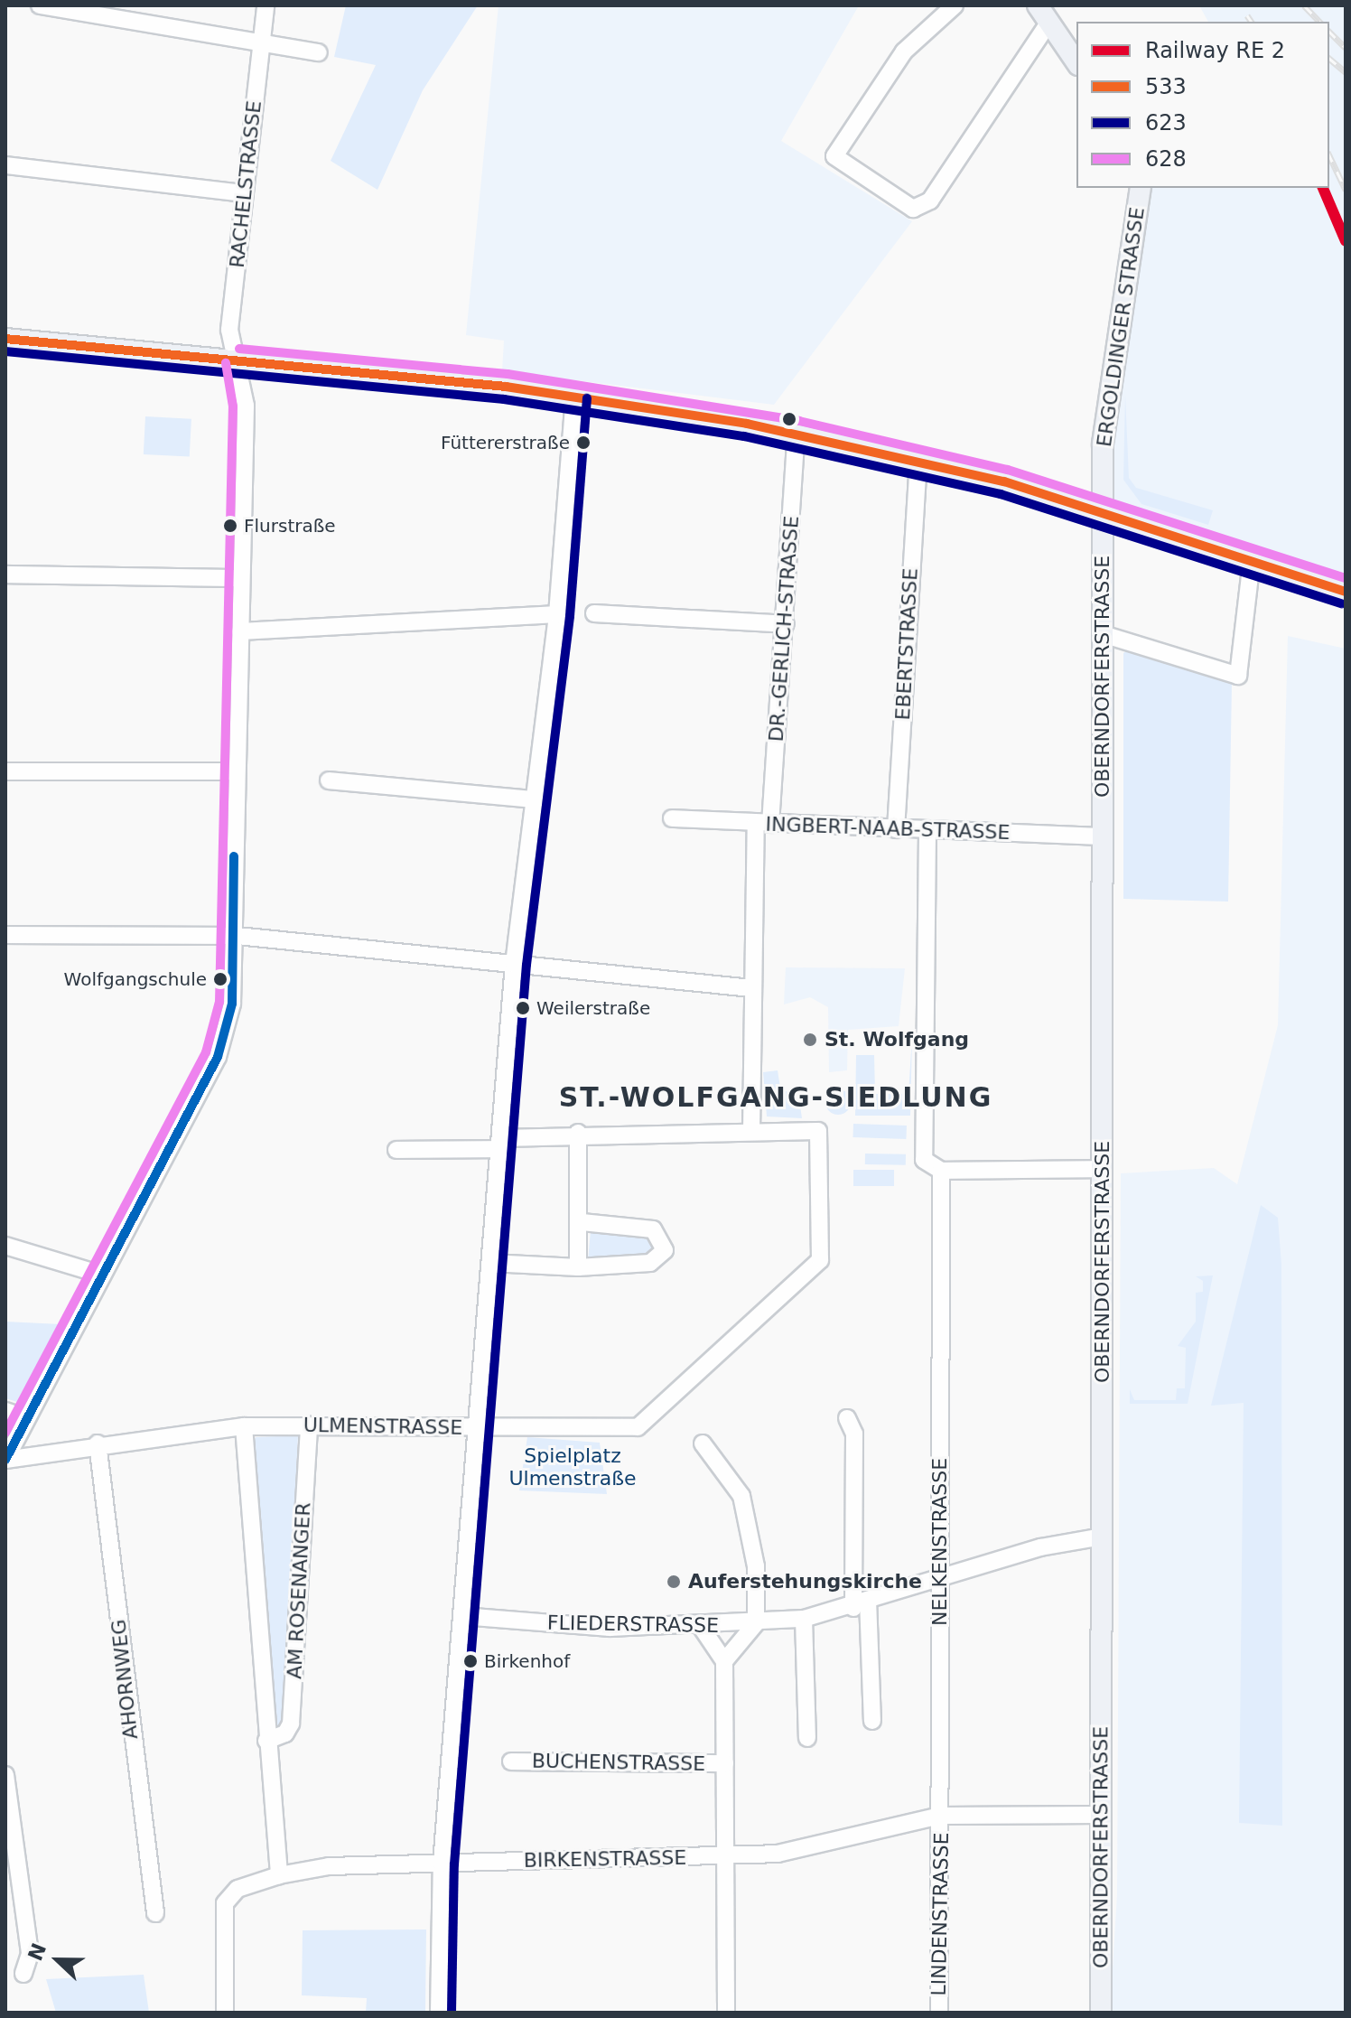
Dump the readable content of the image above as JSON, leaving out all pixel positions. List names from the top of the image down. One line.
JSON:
{"streets":{"main road":["ERGOLDINGER STRASSE","OBERNDORFERSTRASSE"],"street":["RACHELSTRASSE","DR.-GERLICH-STRASSE","EBERTSTRASSE","INGBERT-NAAB-STRASSE","ULMENSTRASSE","NELKENSTRASSE","AM ROSENANGER","FLIEDERSTRASSE","AHORNWEG","BUCHENSTRASSE","BIRKENSTRASSE","LINDENSTRASSE"]},"crossings":[["ERGOLDINGER STRASSE","OBERNDORFERSTRASSE"],["DR.-GERLICH-STRASSE","INGBERT-NAAB-STRASSE"],["DR.-GERLICH-STRASSE","ULMENSTRASSE"],["EBERTSTRASSE","INGBERT-NAAB-STRASSE"],["OBERNDORFERSTRASSE","INGBERT-NAAB-STRASSE"],["OBERNDORFERSTRASSE","FLIEDERSTRASSE"],["OBERNDORFERSTRASSE","BIRKENSTRASSE"],["ULMENSTRASSE","AM ROSENANGER"],["ULMENSTRASSE","AHORNWEG"],["NELKENSTRASSE","FLIEDERSTRASSE"],["NELKENSTRASSE","BIRKENSTRASSE"],["NELKENSTRASSE","LINDENSTRASSE"],["AM ROSENANGER","BIRKENSTRASSE"],["BUCHENSTRASSE","BIRKENSTRASSE"],["BIRKENSTRASSE","LINDENSTRASSE"]],"districts":["ST.-WOLFGANG-SIEDLUNG"],"parks":["Spielplatz Ulmenstraße"],"places":["Füttererstraße","Flurstraße","Wolfgangschule","Weilerstraße","St. Wolfgang","Auferstehungskirche","Birkenhof"],"lines":["transit line 533","transit line 628","transit line 623"],"legend":["Railway RE 2","533","623","628"],"north":"left"}
